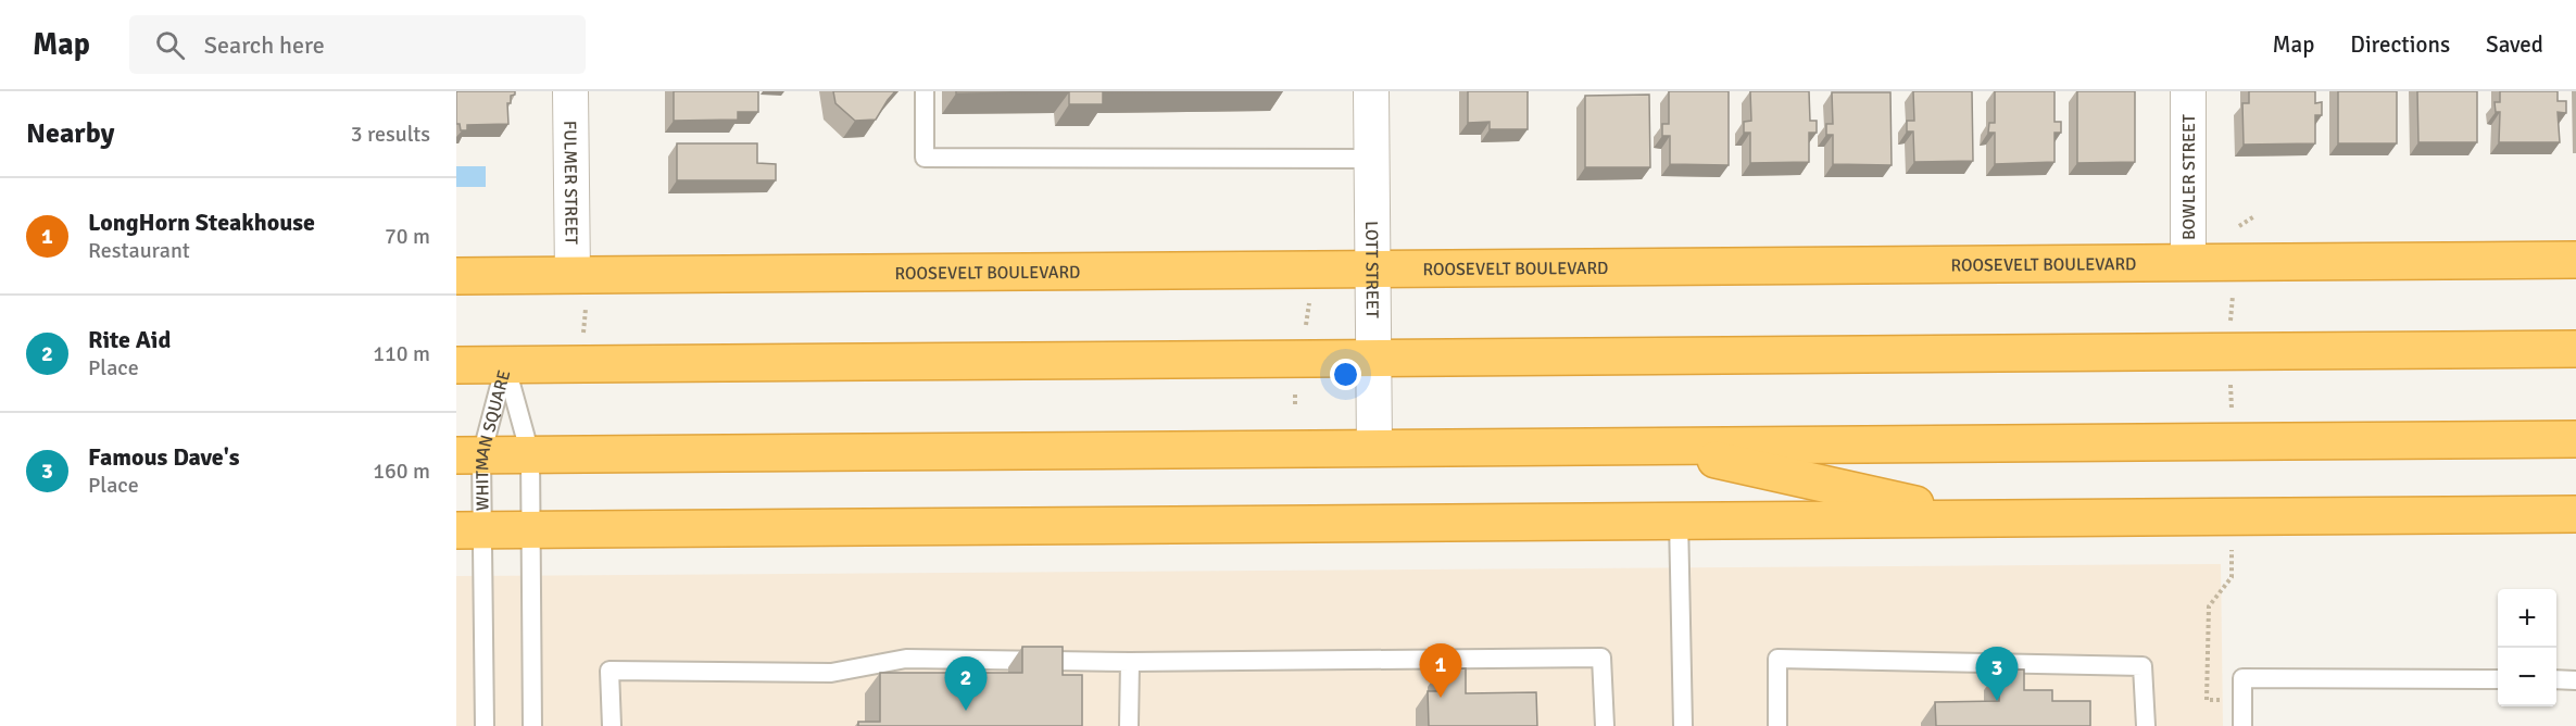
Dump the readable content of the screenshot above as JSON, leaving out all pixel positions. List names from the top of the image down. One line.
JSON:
{"streets":{"highway":["ROOSEVELT BOULEVARD"],"street":["BOWLER STREET","FULMER STREET","LOTT STREET"],"lane":["WHITMAN SQUARE"]},"crossings":[["BOWLER STREET","ROOSEVELT BOULEVARD"],["FULMER STREET","ROOSEVELT BOULEVARD"],["ROOSEVELT BOULEVARD","LOTT STREET"]],"page":{"header":"Map","search":"Search here","nav":["Map","Directions","Saved"],"heading":["Nearby","3 results"],"list":[{"mark":"1","name":"LongHorn Steakhouse","note":"Restaurant","value":"70 m"},{"mark":"2","name":"Rite Aid","note":"Place","value":"110 m"},{"mark":"3","name":"Famous Dave's","note":"Place","value":"160 m"}],"map_buttons":["+","−"],"pins":["1","3","2"]}}
